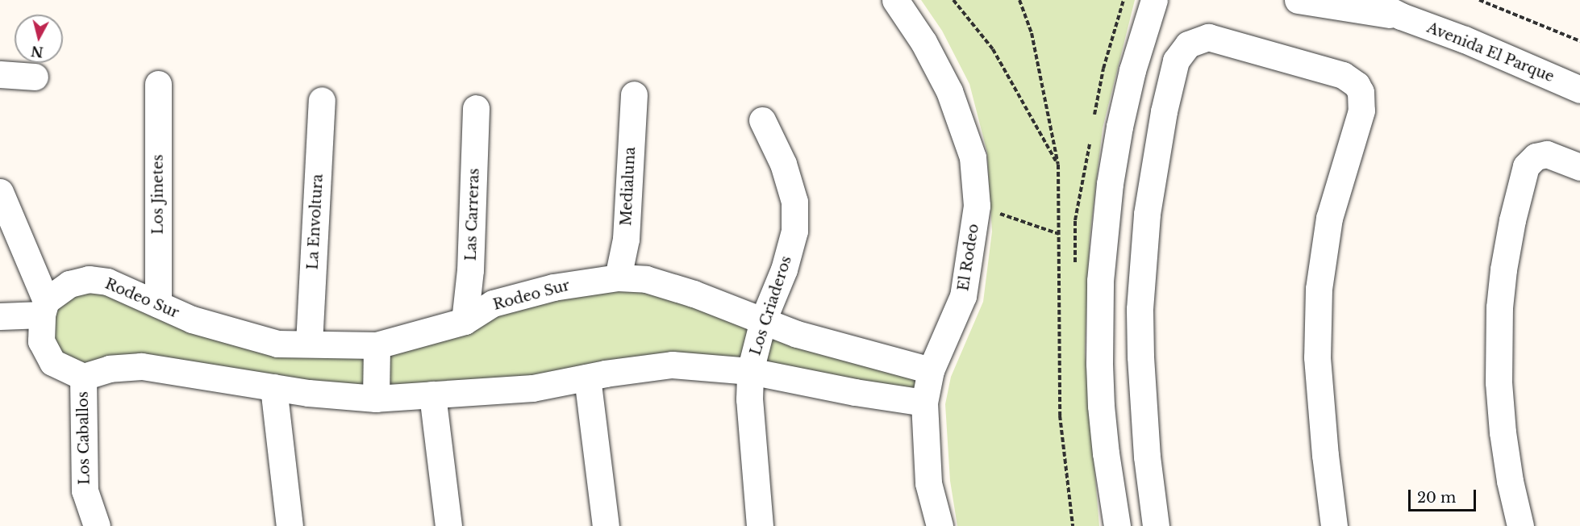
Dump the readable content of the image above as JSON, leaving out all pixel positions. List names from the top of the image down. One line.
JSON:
{"streets":{"street":["Avenida El Parque","Medialuna","Los Jinetes","Las Carreras","La Envoltura","El Rodeo","Rodeo Sur","Los Criaderos","Los Caballos"]},"crossings":[["Medialuna","Rodeo Sur"],["Los Jinetes","Rodeo Sur"],["Las Carreras","Rodeo Sur"],["La Envoltura","Rodeo Sur"],["El Rodeo","Rodeo Sur"],["Rodeo Sur","Los Criaderos"]],"scale_bar":"20 m","north":"bottom"}
